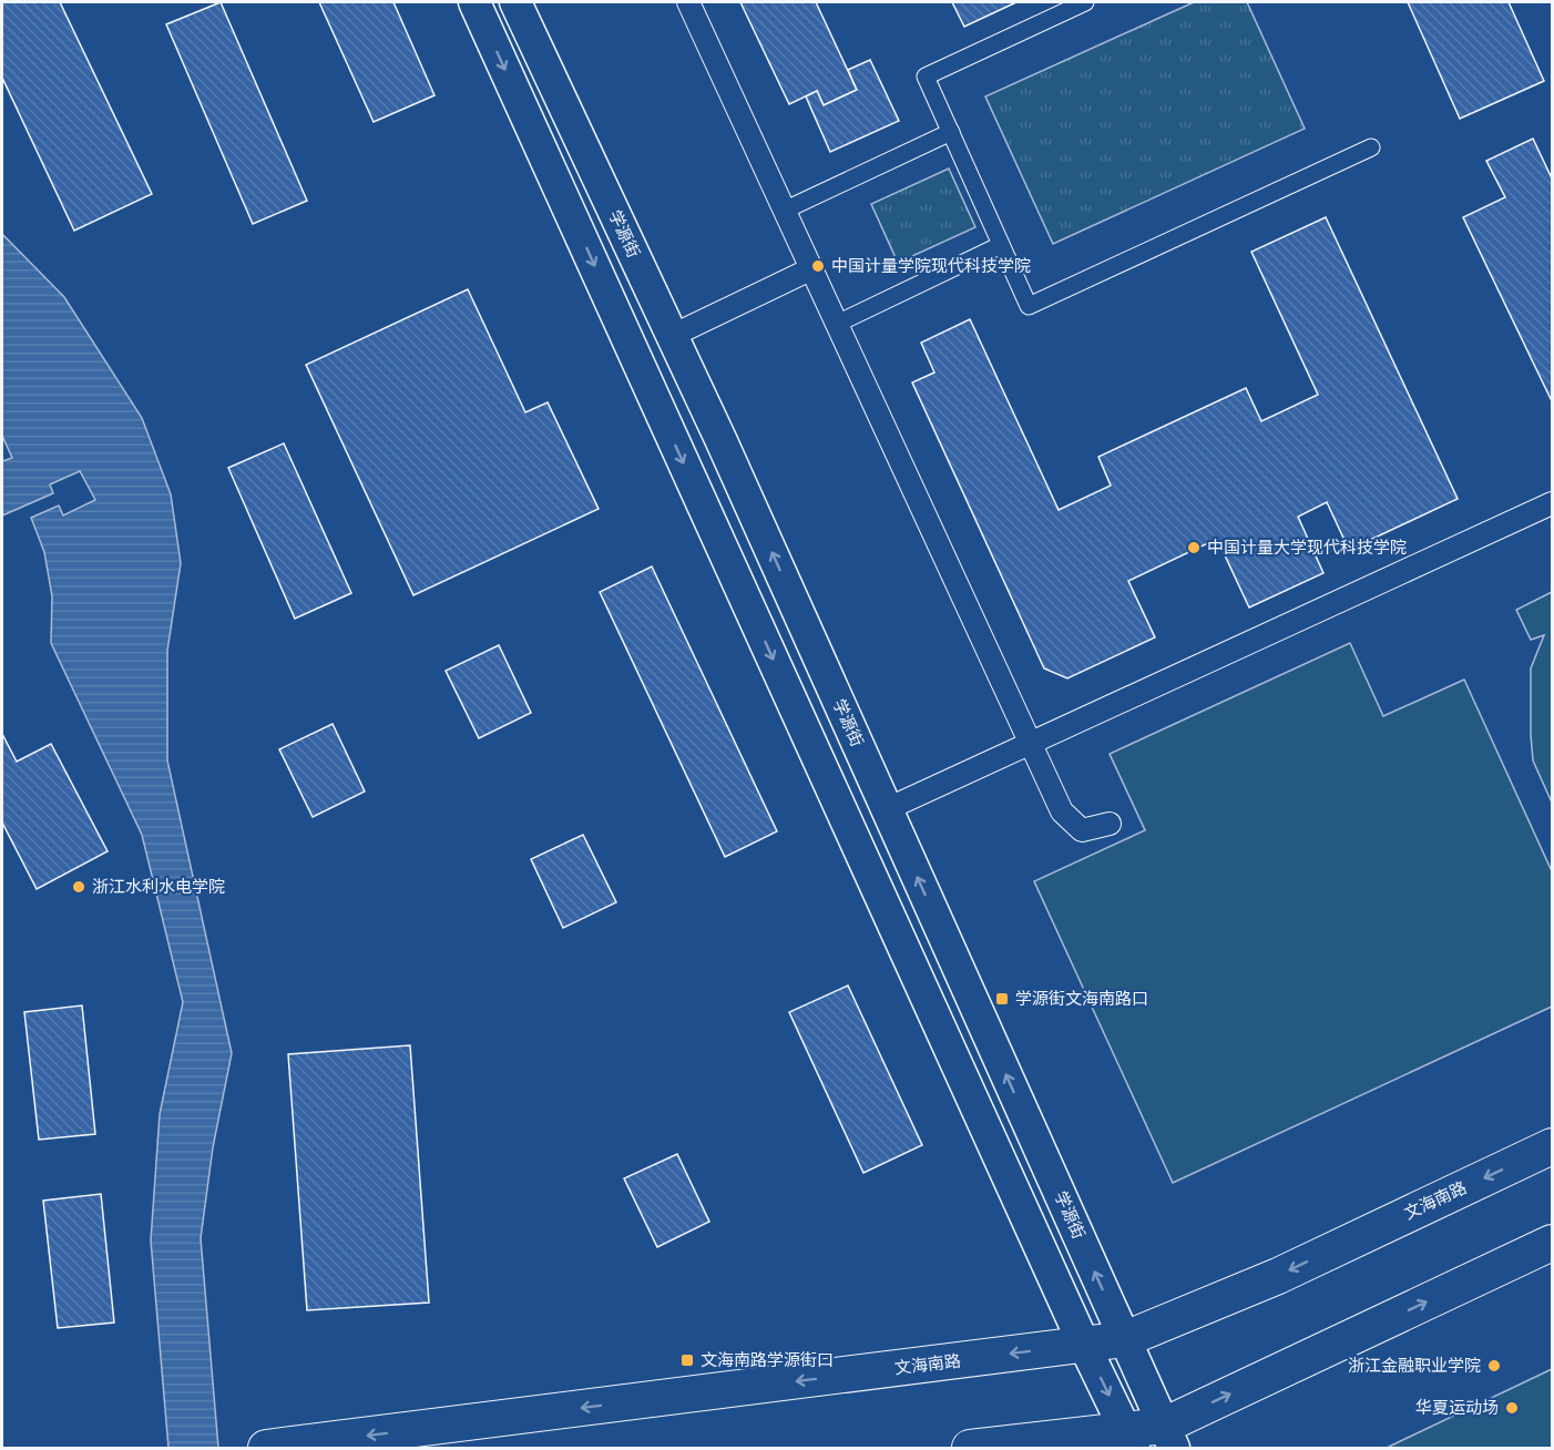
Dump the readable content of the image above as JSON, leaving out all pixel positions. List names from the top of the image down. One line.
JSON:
{"streets":{"main road":["学源街","文海南路"]},"crossings":[["学源街","文海南路"]],"places":{"other":["中国计量学院现代科技学院","中国计量大学现代科技学院","浙江水利水电学院","浙江金融职业学院","华夏运动场"],"transit":["学源街文海南路口","文海南路学源街口"]}}
